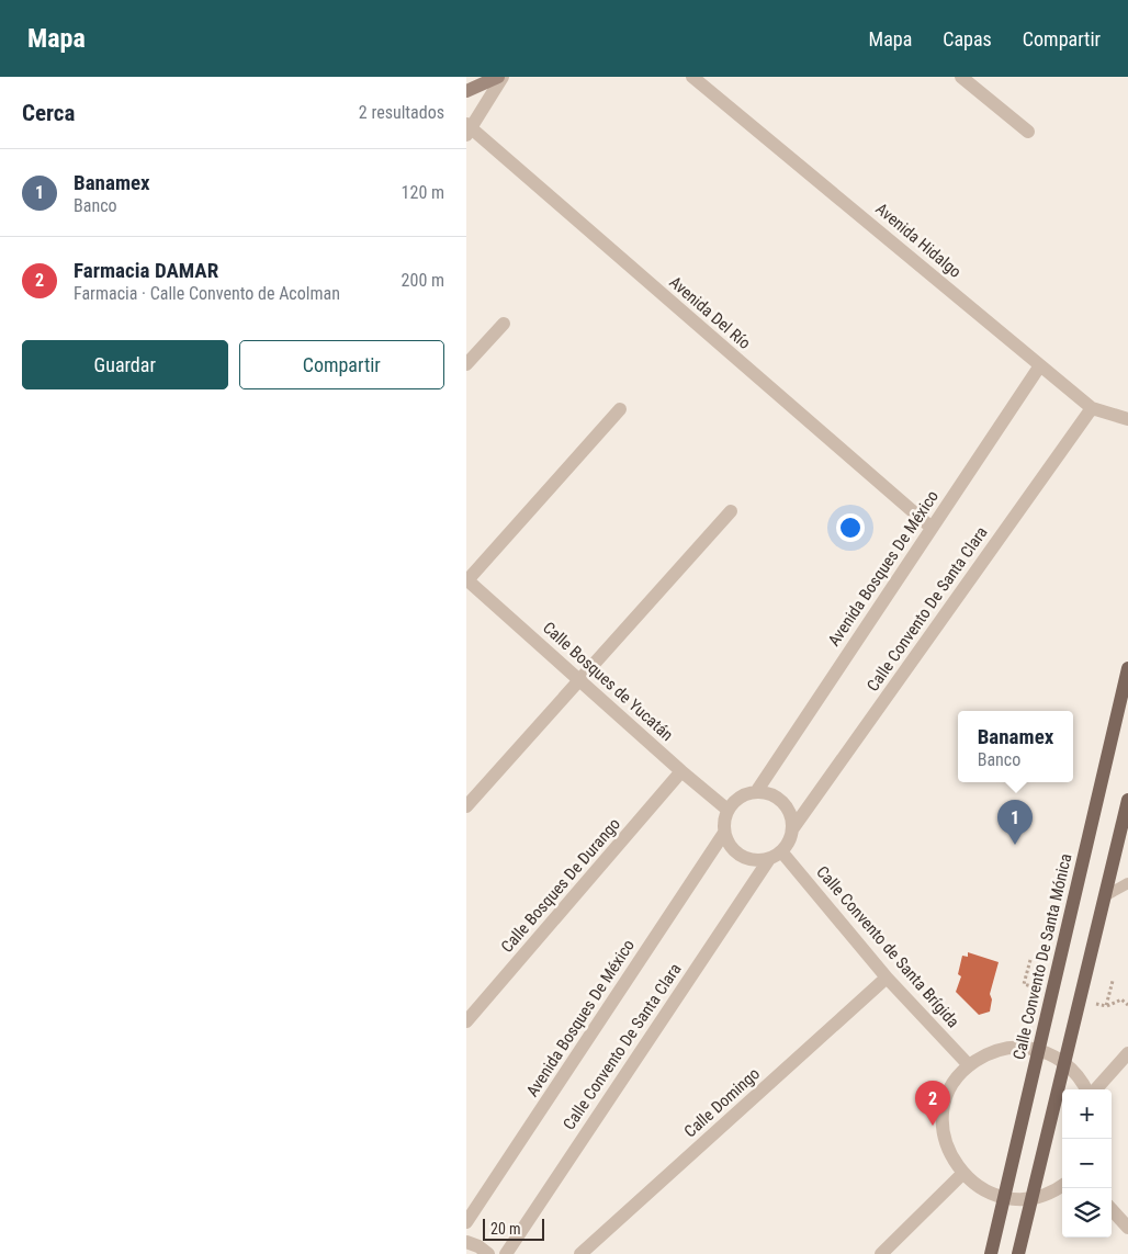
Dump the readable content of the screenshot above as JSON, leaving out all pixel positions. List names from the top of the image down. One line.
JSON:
{"streets":{"main road":["Calle Convento De Santa Mónica"],"street":["Avenida Hidalgo","Avenida Del Río","Avenida Bosques De México","Calle Convento De Santa Clara","Calle Bosques de Yucatán","Calle Bosques De Durango","Calle Convento de Santa Brígida","Calle Domingo"]},"crossings":[["Avenida Hidalgo","Avenida Bosques De México"],["Avenida Hidalgo","Calle Convento De Santa Clara"],["Avenida Del Río","Avenida Bosques De México"],["Avenida Bosques De México","Calle Convento De Santa Clara"],["Avenida Bosques De México","Calle Bosques de Yucatán"],["Avenida Bosques De México","Calle Convento de Santa Brígida"],["Calle Convento De Santa Clara","Calle Bosques de Yucatán"],["Calle Convento De Santa Clara","Calle Convento de Santa Brígida"],["Calle Bosques de Yucatán","Calle Bosques De Durango"],["Calle Bosques de Yucatán","Calle Convento de Santa Brígida"],["Calle Convento de Santa Brígida","Calle Domingo"]],"scale_bar":"20 m","page":{"header":"Mapa","nav":["Mapa","Capas","Compartir"],"heading":["Cerca","2 resultados"],"list":[{"mark":"1","name":"Banamex","note":"Banco","value":"120 m"},{"mark":"2","name":"Farmacia DAMAR","note":"Farmacia · Calle Convento de Acolman","value":"200 m"}],"buttons":["Guardar","Compartir"],"popup":["Banamex","Banco"],"pins":["1","2"],"map_buttons":["+","−"],"scale":"20 m"}}
